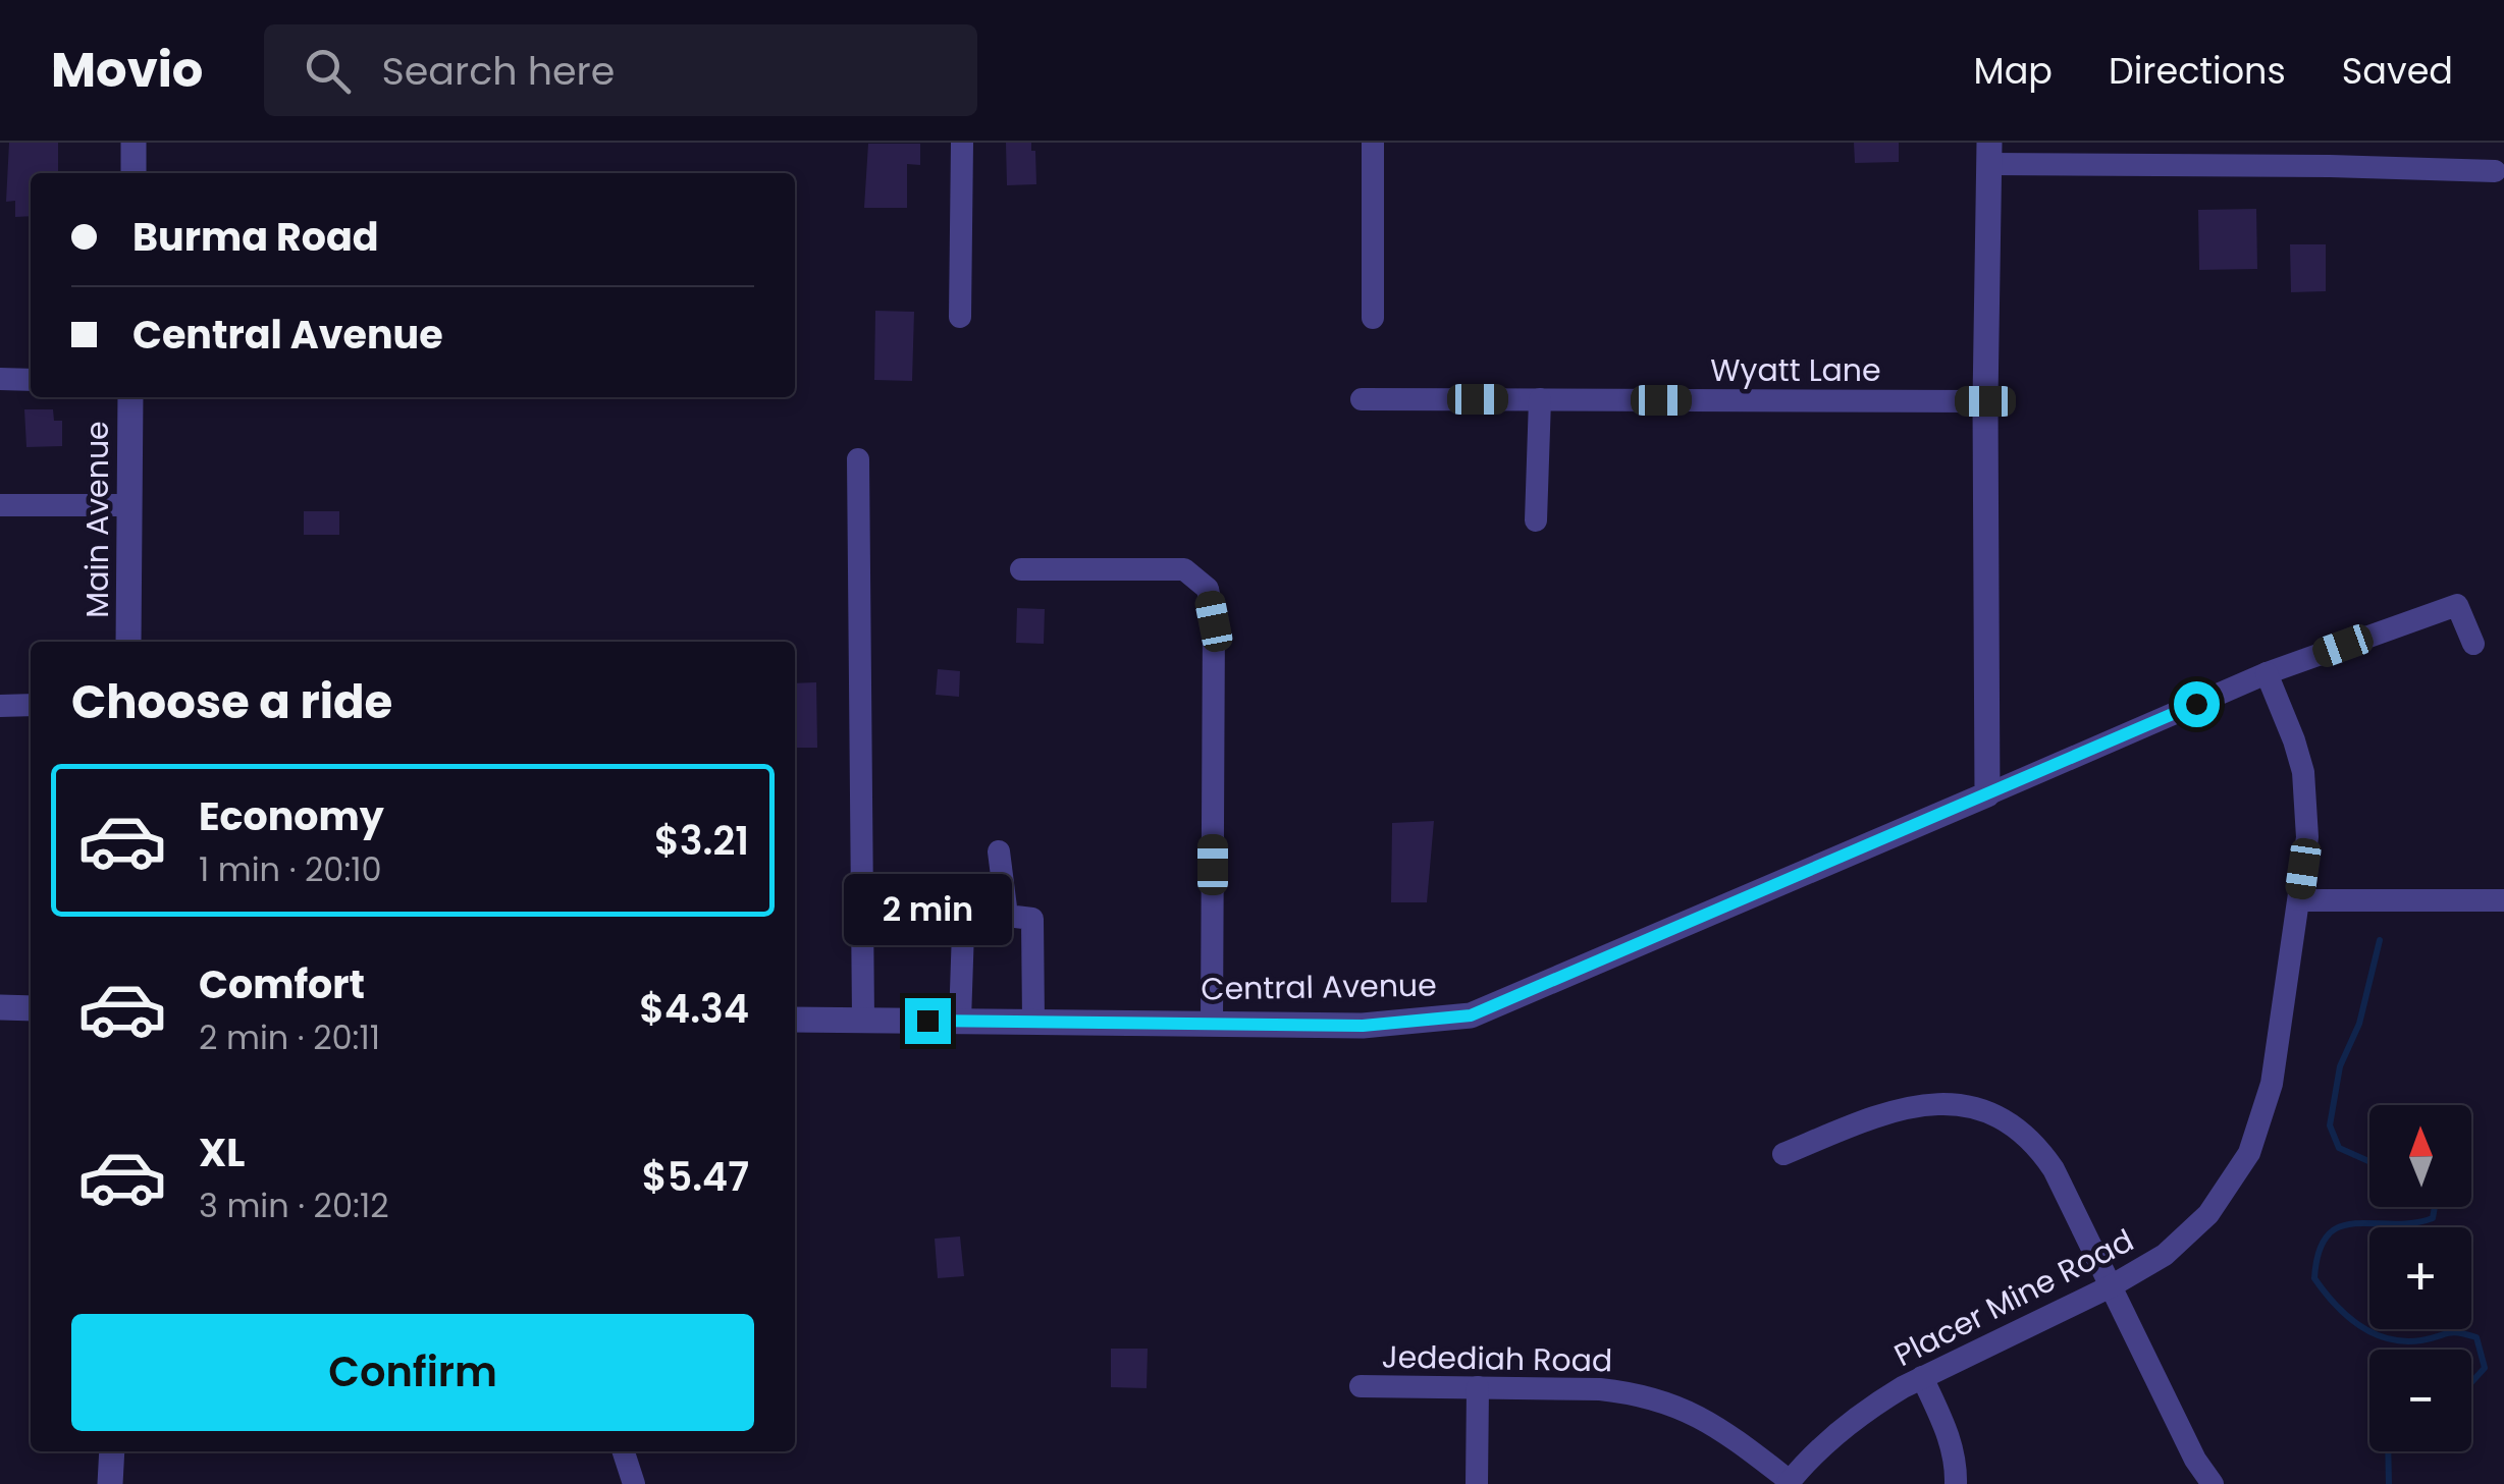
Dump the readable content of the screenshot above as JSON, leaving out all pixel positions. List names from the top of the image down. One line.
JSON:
{"streets":{"street":["Wyatt Lane","Main Avenue","Central Avenue","Placer Mine Road","Jedediah Road"]},"crossings":[["Placer Mine Road","Jedediah Road"]],"north":"top","page":{"header":"Movio","search":"Search here","nav":["Map","Directions","Saved"],"banner":["Burma Road","Central Avenue"],"heading":"Choose a ride","list":[{"name":"Economy","note":"1 min · 20:10","value":"$3.21"},{"name":"Comfort","note":"2 min · 20:11","value":"$4.34"},{"name":"XL","note":"3 min · 20:12","value":"$5.47"}],"bubble":"2 min","map_buttons":["+","−"],"buttons":"Confirm"}}
